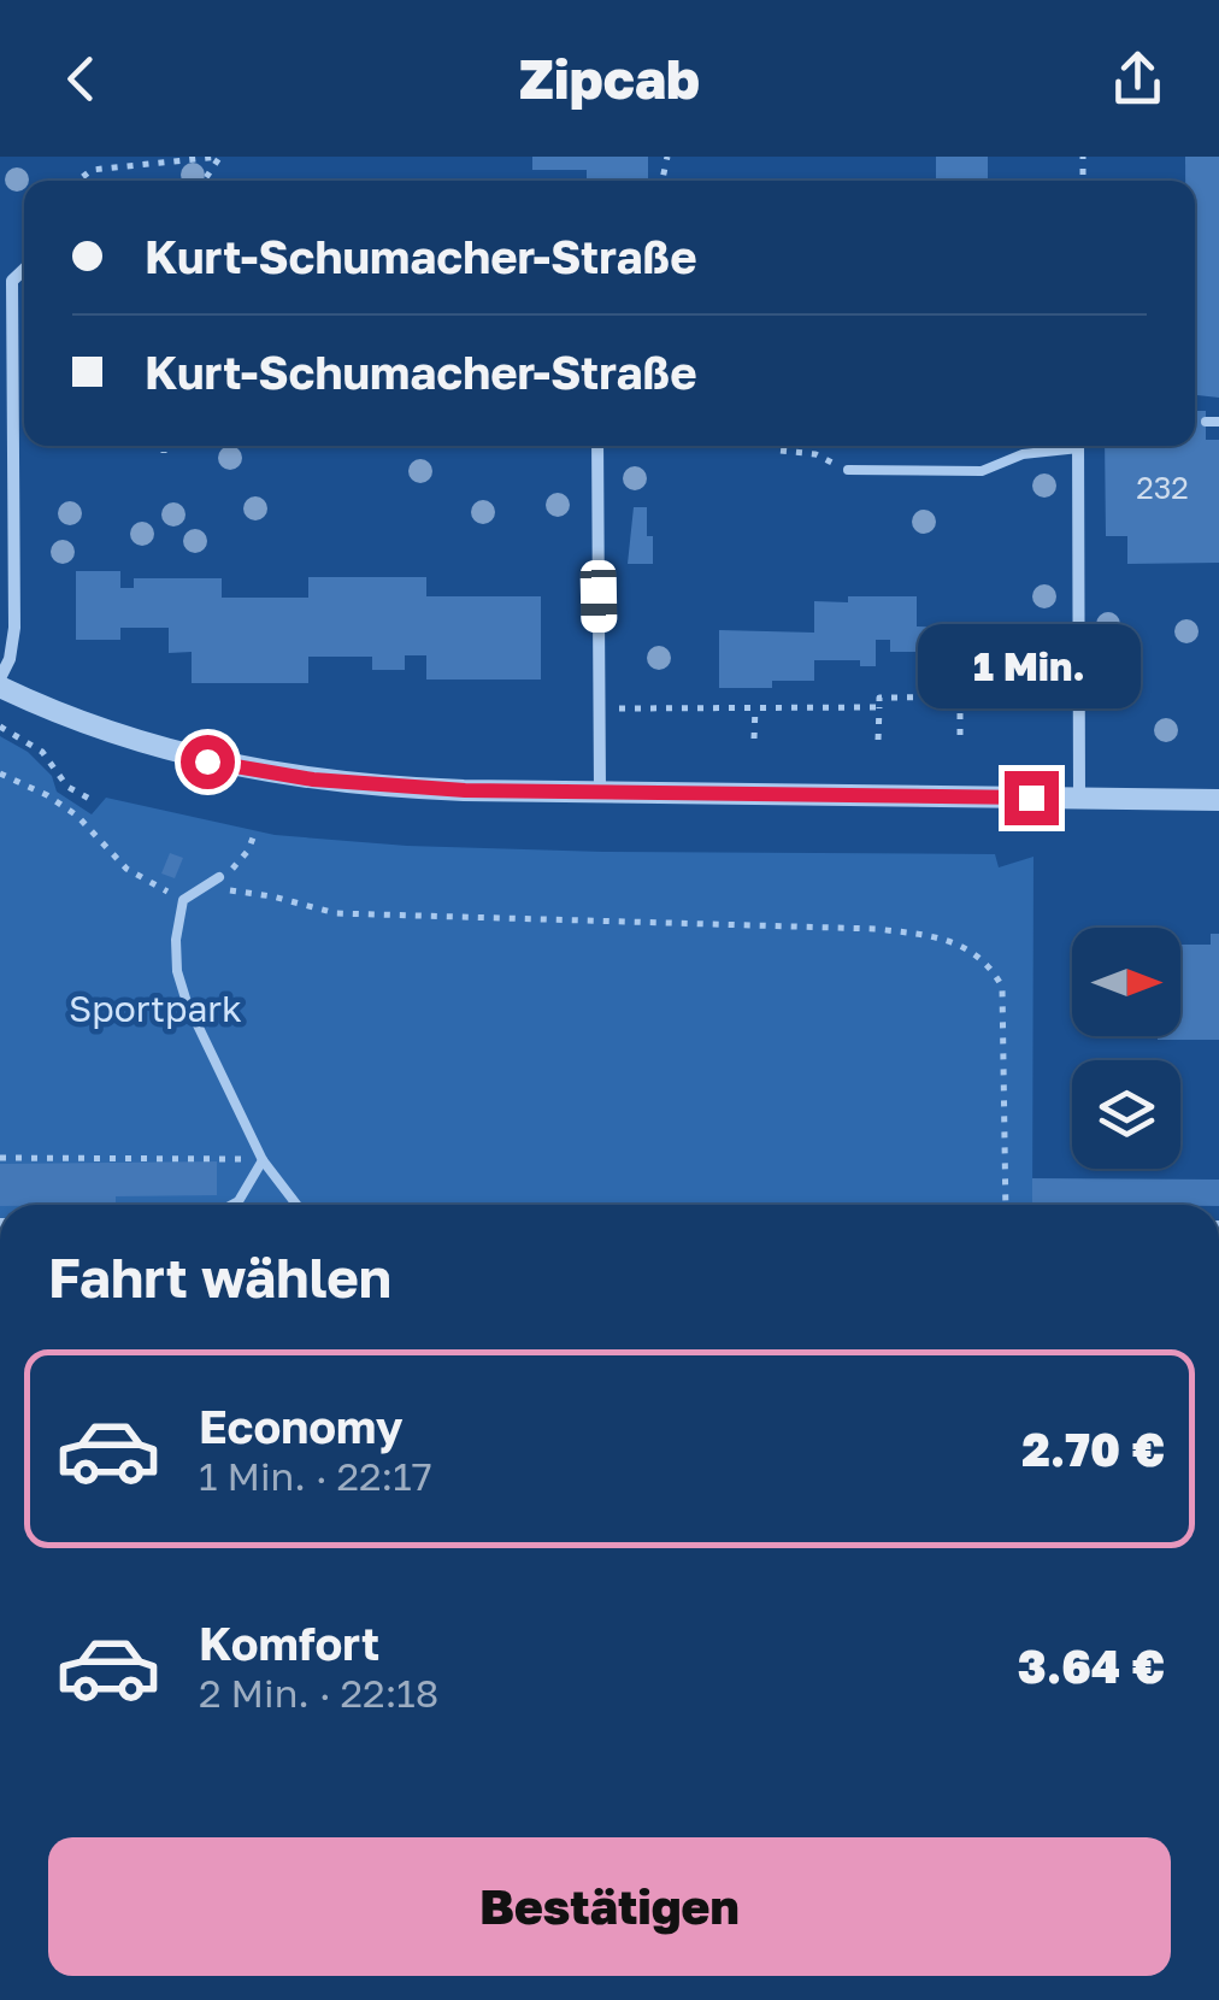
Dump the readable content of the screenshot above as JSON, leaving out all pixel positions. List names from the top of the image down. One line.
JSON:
{"parks":["Sportpark"],"house_numbers":["232"],"north":"right","page":{"header":"Zipcab","banner":["Kurt-Schumacher-Straße","Kurt-Schumacher-Straße"],"bubble":"1 Min.","heading":"Fahrt wählen","list":[{"name":"Economy","note":"1 Min. · 22:17","value":"2.70 €"},{"name":"Komfort","note":"2 Min. · 22:18","value":"3.64 €"}],"buttons":"Bestätigen"}}
